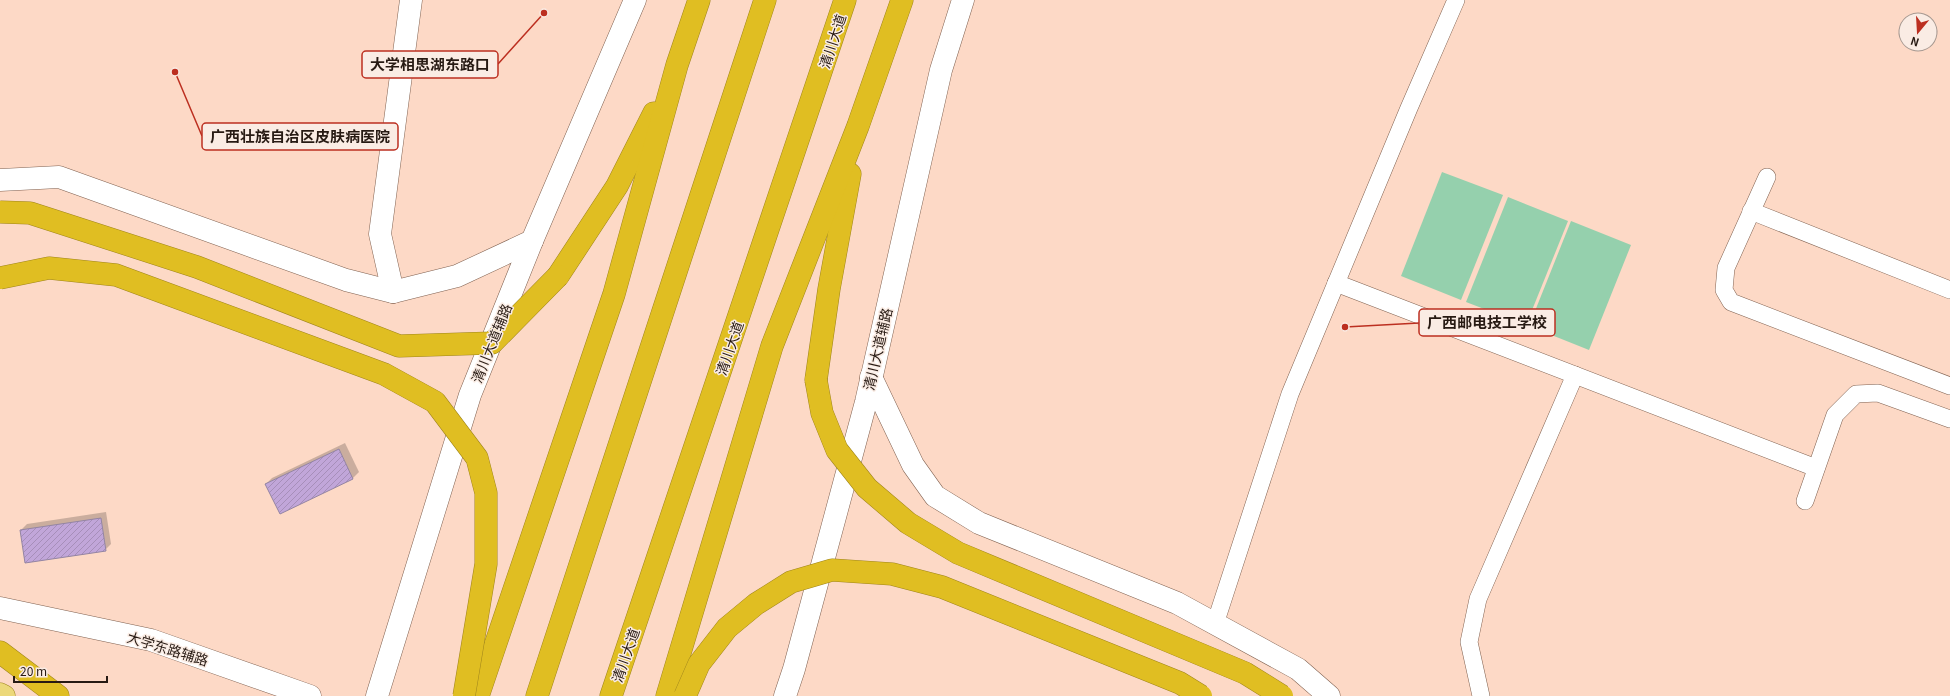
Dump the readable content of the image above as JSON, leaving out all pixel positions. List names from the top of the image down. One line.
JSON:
{"streets":{"highway":["清川大道"],"main road":["清川大道辅路","大学东路辅路"]},"places":["大学相思湖东路口","广西壮族自治区皮肤病医院","广西邮电技工学校"],"scale_bar":"20 m","north":"bottom"}
